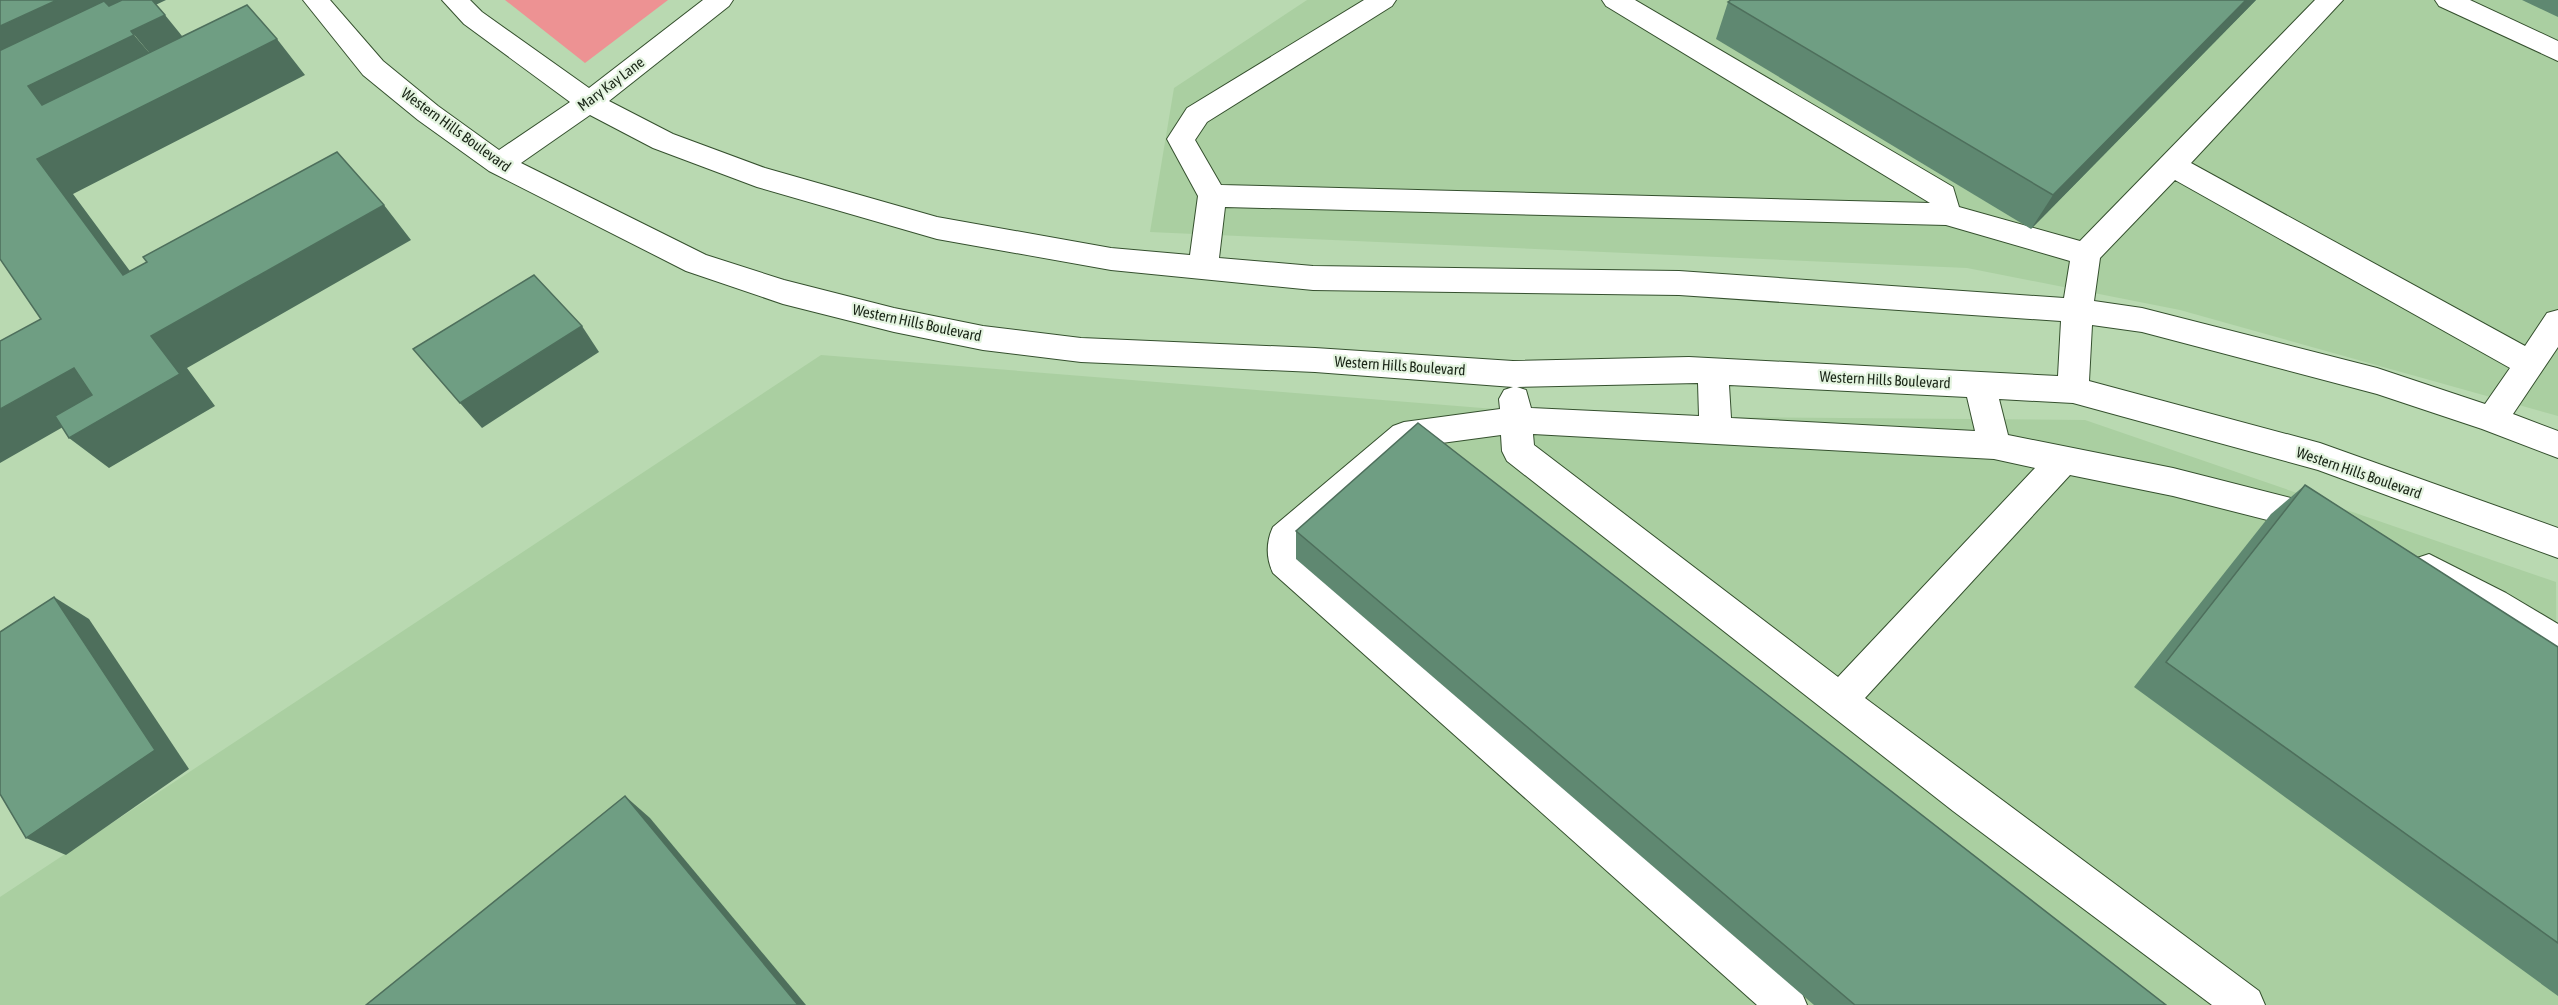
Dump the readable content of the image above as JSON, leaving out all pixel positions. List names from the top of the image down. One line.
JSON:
{"streets":{"street":["Mary Kay Lane","Western Hills Boulevard"]},"crossings":[["Mary Kay Lane","Western Hills Boulevard"]]}
